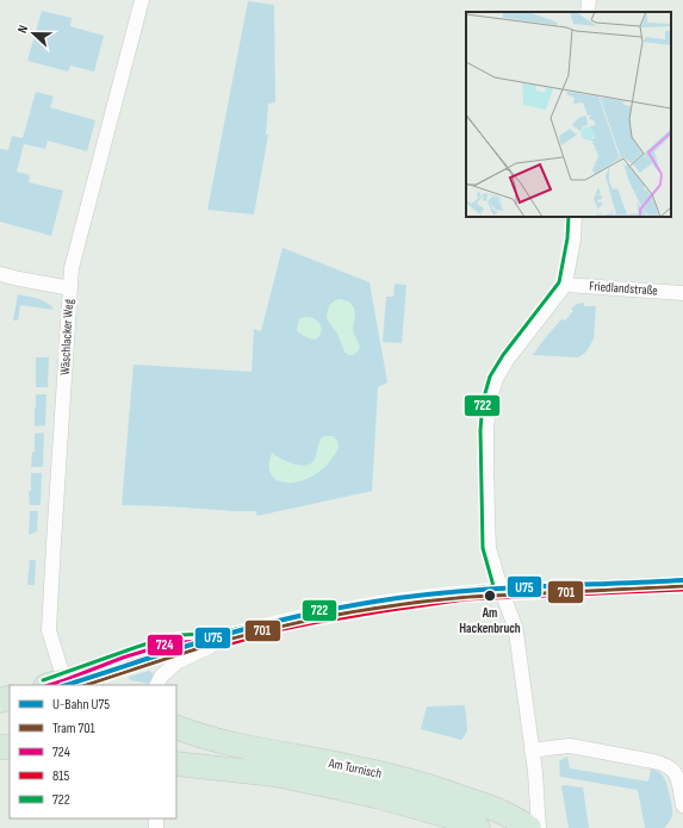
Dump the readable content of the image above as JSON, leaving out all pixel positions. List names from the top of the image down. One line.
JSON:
{"streets":{"main road":["Am Turnisch"],"street":["Friedlandstraße","Wäschlacker Weg"]},"places":["Am Hackenbruch"],"lines":["transit line 722","metro line U75","transit line 724","tram line 701","transit line 815"],"legend":["U-Bahn U75","Tram 701","724","815","722"],"north":"left"}
